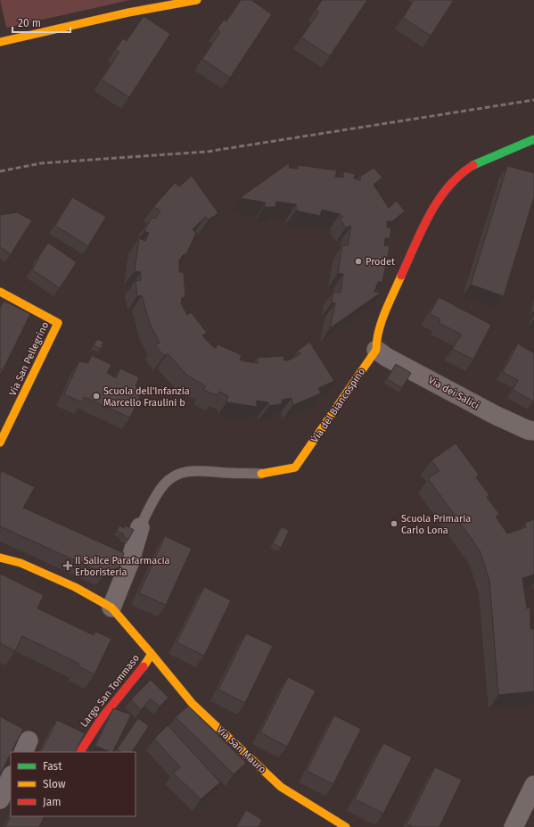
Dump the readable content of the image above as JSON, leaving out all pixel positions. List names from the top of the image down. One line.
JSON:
{"streets":{"street":["Via San Pellegrino","Via dei Salici","Via del Biancospino","Largo San Tommaso","Via San Mauro"]},"crossings":[["Via dei Salici","Via del Biancospino"],["Via del Biancospino","Largo San Tommaso"],["Largo San Tommaso","Via San Mauro"]],"places":{"other":["Prodet","Scuola dell'Infanzia Marcello Fraulini b","Scuola Primaria Carlo Lona"],"health":["Il Salice Parafarmacia Erboristeria"]},"legend":["Fast","Slow","Jam"],"scale_bar":"20 m"}
